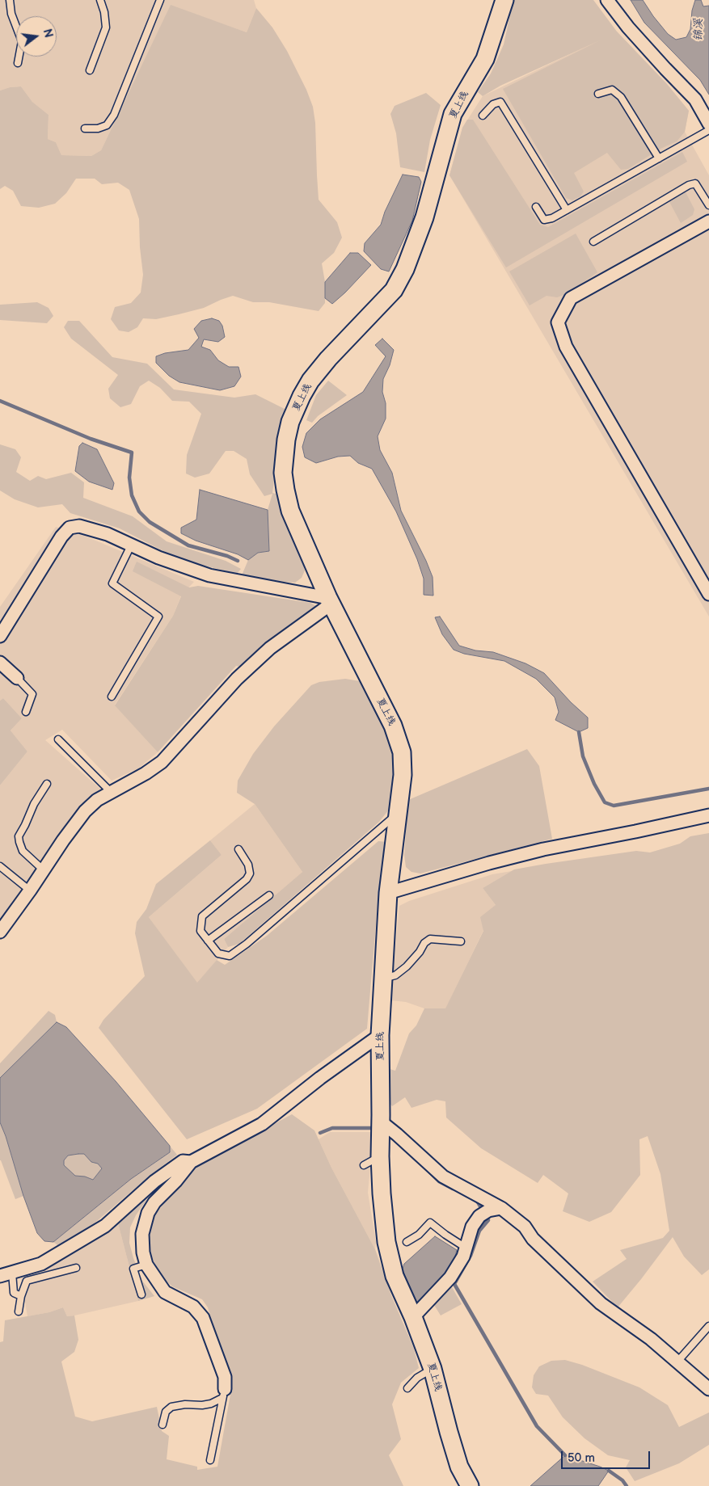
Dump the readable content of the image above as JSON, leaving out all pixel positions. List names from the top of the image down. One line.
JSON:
{"streets":{"street":["夏上线"]},"water":["锦溪"],"scale_bar":"50 m","north":"right"}
